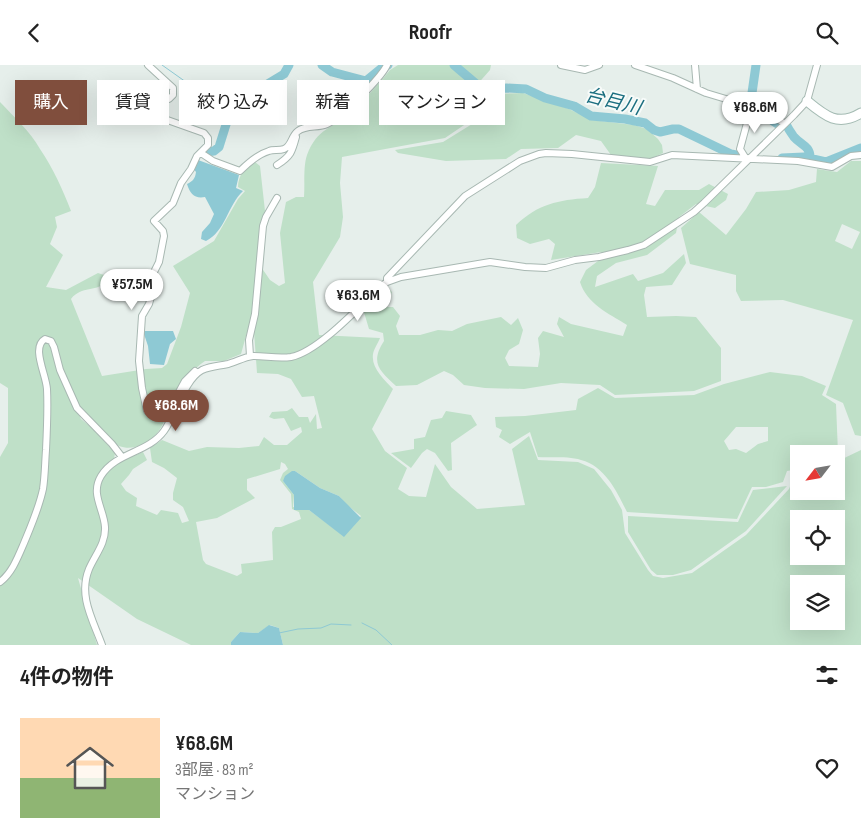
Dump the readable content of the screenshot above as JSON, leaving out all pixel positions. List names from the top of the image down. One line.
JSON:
{"water":["台目川"],"north":"bottom left","page":{"header":"Roofr","chip":["購入","賃貸","絞り込み","新着","マンション"],"price":["¥68.6M","¥57.5M","¥63.6M","¥68.6M"],"heading":"4件の物件","list":[{"name":"¥68.6M","note":"3部屋 · 83 m² · マンション"}]}}
